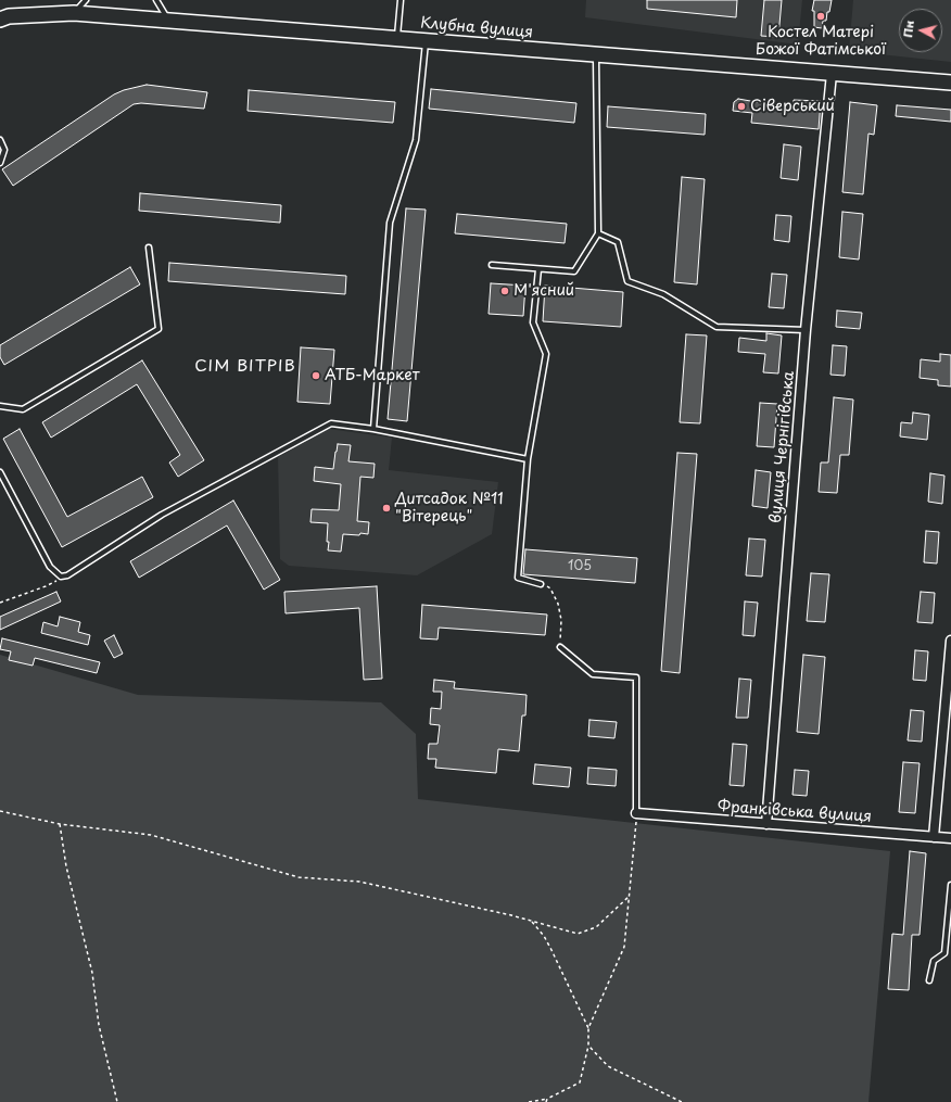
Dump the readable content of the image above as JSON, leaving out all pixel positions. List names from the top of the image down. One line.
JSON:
{"streets":{"main road":["Клубна вулиця"],"street":["вулиця Чернігівська","Франківська вулиця"]},"crossings":[["Клубна вулиця","вулиця Чернігівська"],["вулиця Чернігівська","Франківська вулиця"]],"districts":["СІМ ВІТРІВ"],"places":["Костел Матері Божої Фатімської","Сіверський","М'ясний","АТБ-Маркет","Дитсадок №11 \"Вітерець\""],"house_numbers":["105"],"north":"left"}
